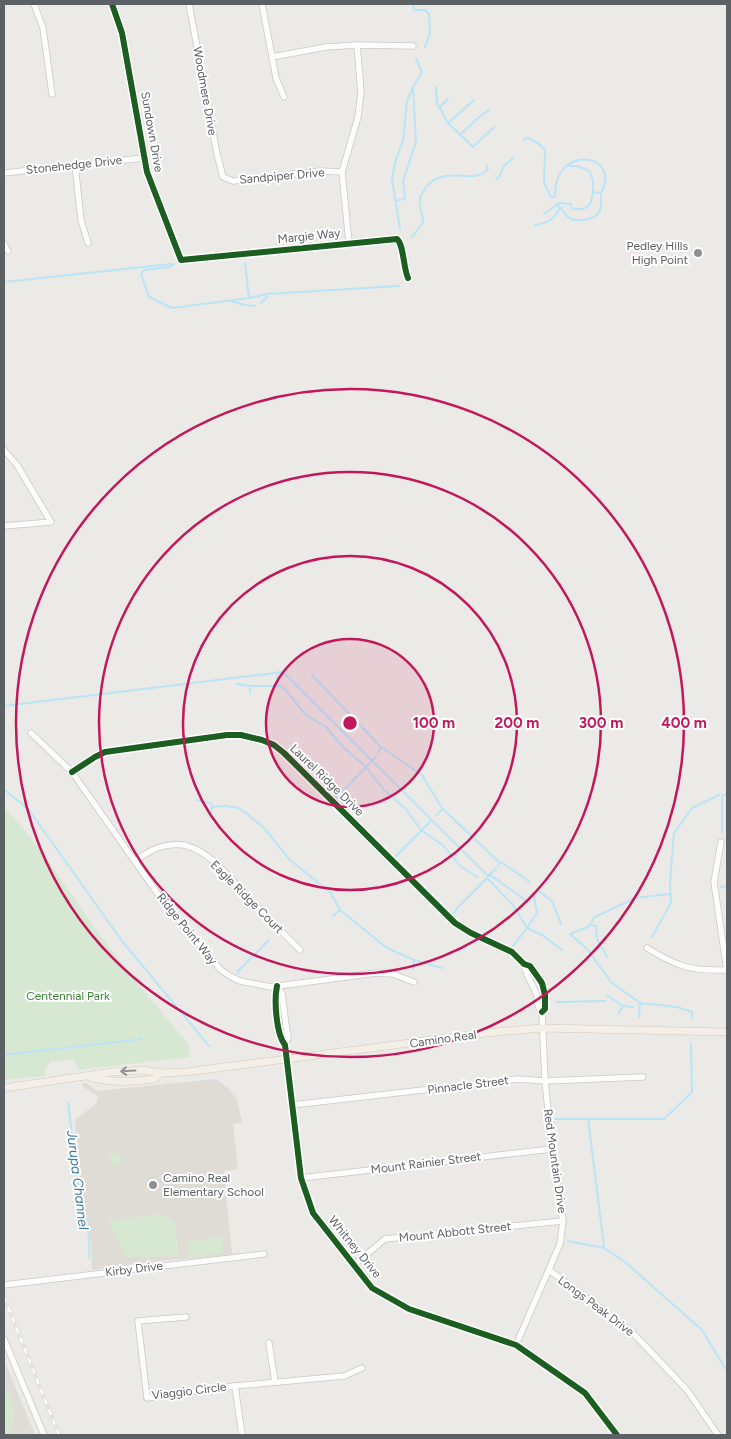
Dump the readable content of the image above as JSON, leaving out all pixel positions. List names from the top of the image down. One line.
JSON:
{"streets":{"main road":["Camino Real"],"street":["Woodmere Drive","Sundown Drive","Stonehedge Drive","Sandpiper Drive","Margie Way","Laurel Ridge Drive","Eagle Ridge Court","Ridge Point Way","Pinnacle Street","Red Mountain Drive","Mount Rainier Street","Mount Abbott Street","Whitney Drive","Kirby Drive","Longs Peak Drive","Viaggio Circle"]},"crossings":[["Woodmere Drive","Sandpiper Drive"],["Sundown Drive","Stonehedge Drive"],["Sundown Drive","Margie Way"],["Laurel Ridge Drive","Ridge Point Way"],["Laurel Ridge Drive","Camino Real"],["Laurel Ridge Drive","Red Mountain Drive"],["Eagle Ridge Court","Ridge Point Way"],["Ridge Point Way","Whitney Drive"],["Camino Real","Red Mountain Drive"],["Camino Real","Whitney Drive"],["Pinnacle Street","Red Mountain Drive"],["Pinnacle Street","Whitney Drive"],["Red Mountain Drive","Mount Rainier Street"],["Red Mountain Drive","Mount Abbott Street"],["Red Mountain Drive","Whitney Drive"],["Red Mountain Drive","Longs Peak Drive"],["Mount Rainier Street","Whitney Drive"],["Mount Abbott Street","Whitney Drive"]],"water":["Jurupa Channel"],"parks":["Centennial Park"],"places":["Pedley Hills High Point","Camino Real Elementary School"],"rings":["100 m","200 m","300 m","400 m"]}
